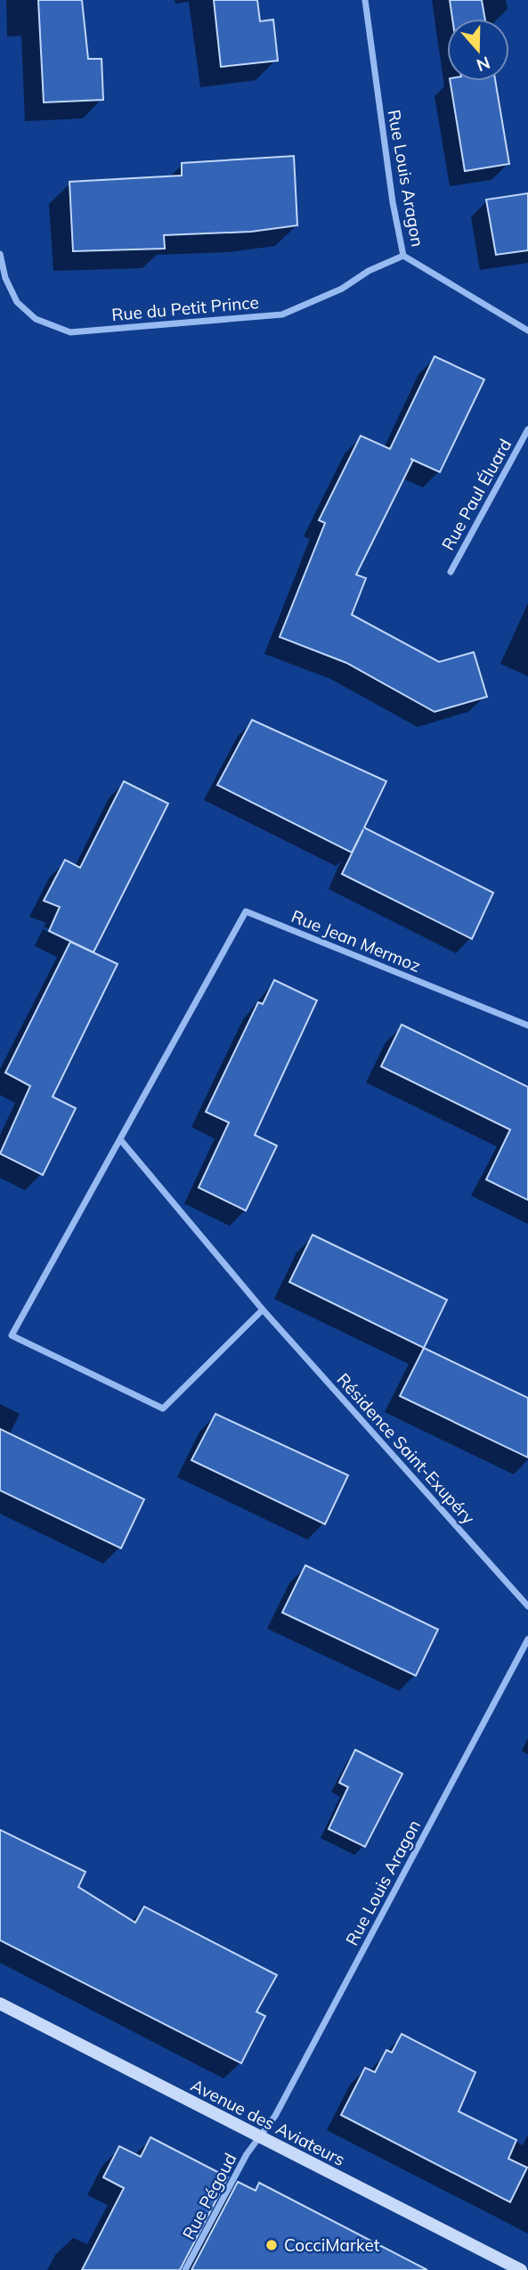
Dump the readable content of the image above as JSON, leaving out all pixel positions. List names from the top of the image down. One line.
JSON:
{"streets":{"street":["Rue Louis Aragon","Rue du Petit Prince","Rue Paul Éluard","Rue Jean Mermoz","Résidence Saint-Exupéry","Avenue des Aviateurs","Rue Pégoud"]},"crossings":[["Rue Louis Aragon","Rue du Petit Prince"],["Rue Louis Aragon","Avenue des Aviateurs"],["Rue Louis Aragon","Rue Pégoud"],["Rue Jean Mermoz","Résidence Saint-Exupéry"],["Avenue des Aviateurs","Rue Pégoud"]],"places":["CocciMarket"],"north":"bottom"}
